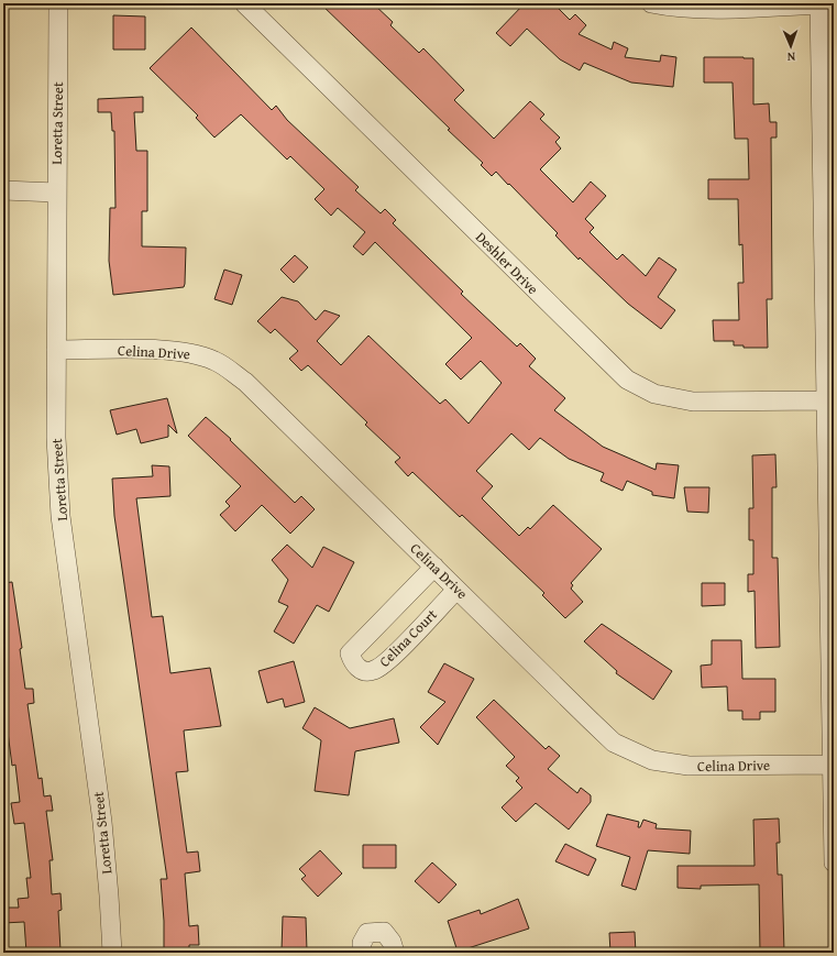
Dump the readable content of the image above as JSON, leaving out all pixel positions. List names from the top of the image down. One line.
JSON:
{"streets":{"street":["Loretta Street","Deshler Drive","Celina Drive","Celina Court"]},"crossings":[["Loretta Street","Celina Drive"],["Celina Drive","Celina Court"]],"north":"bottom"}
